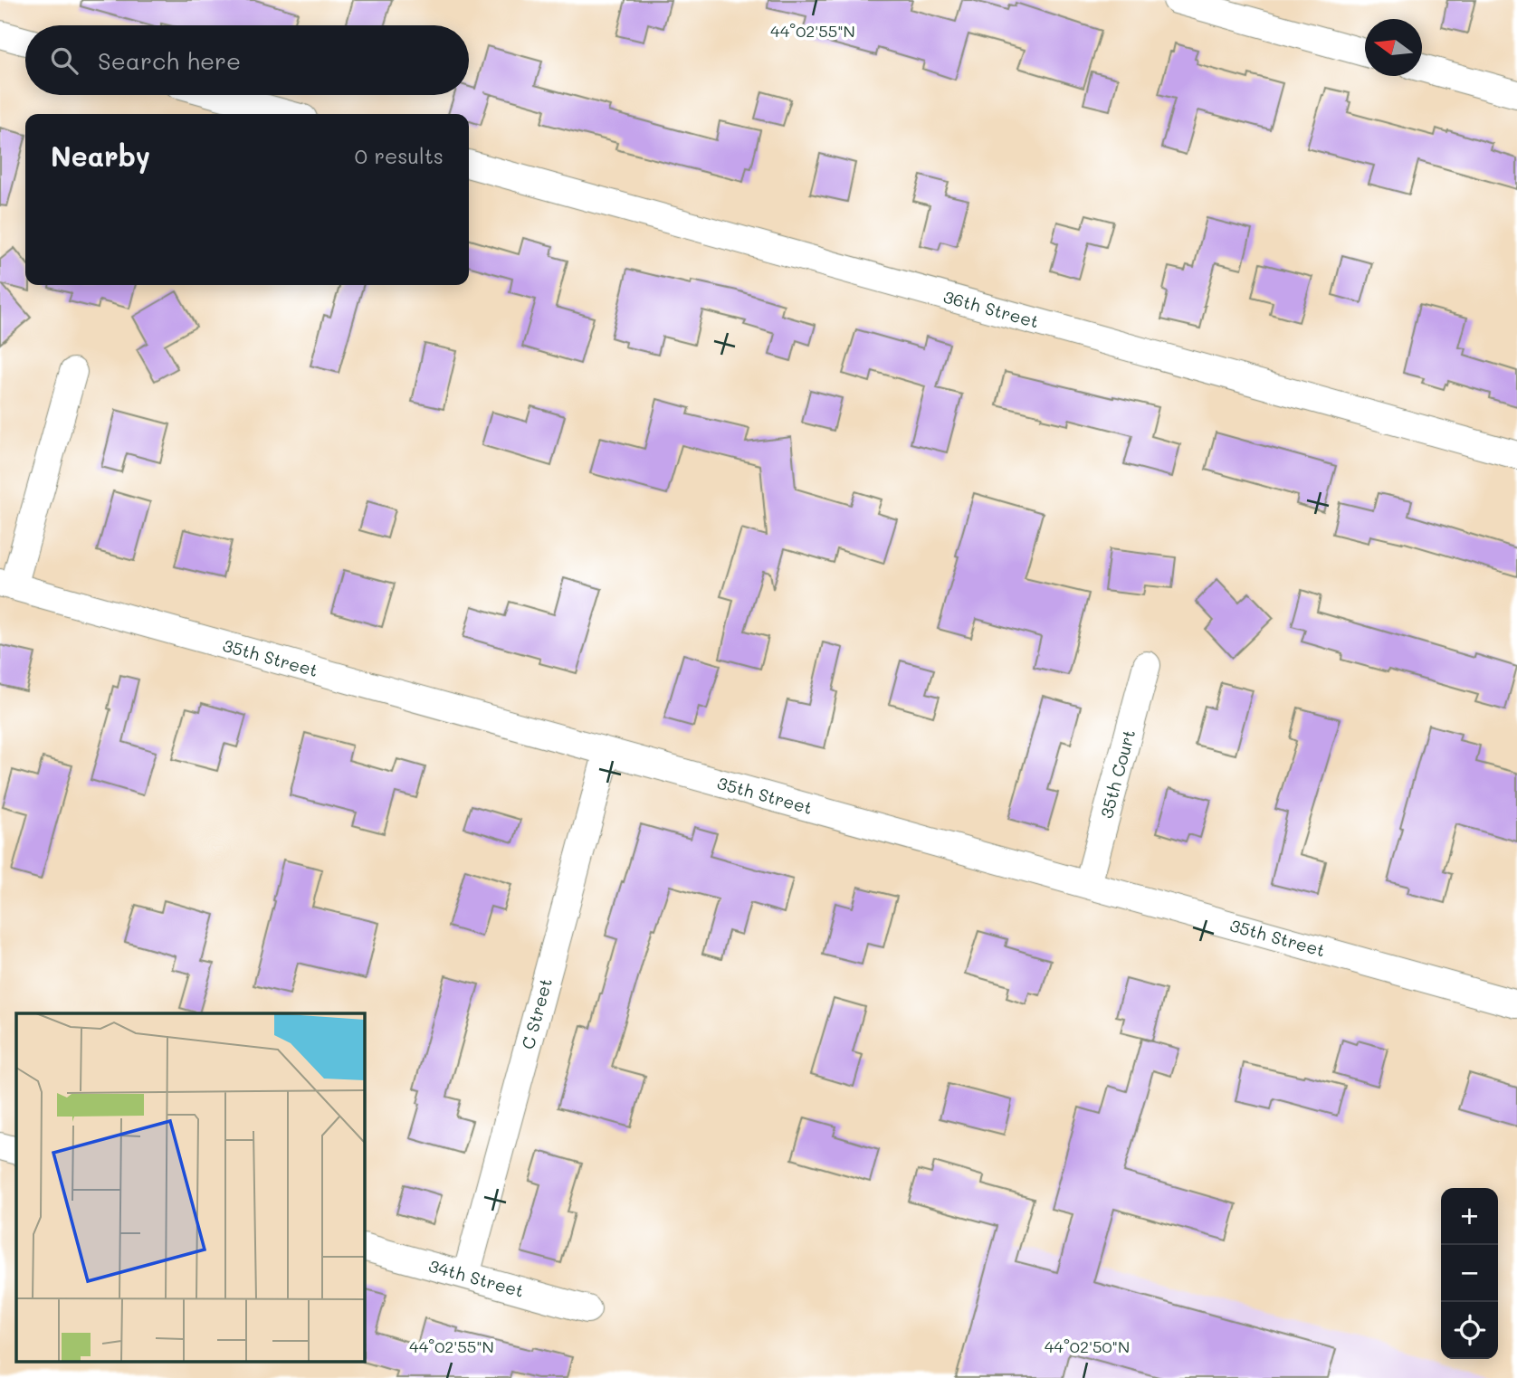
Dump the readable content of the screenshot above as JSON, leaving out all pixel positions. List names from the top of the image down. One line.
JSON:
{"streets":{"street":["36th Street","35th Street","35th Court","C Street","34th Street"]},"crossings":[["35th Street","35th Court"],["35th Street","C Street"],["C Street","34th Street"]],"north":"left","page":{"search":"Search here","heading":["Nearby","0 results"],"map_buttons":["+","−"]},"coordinates":["44°02'55\"N","44°02'50\"N"]}
